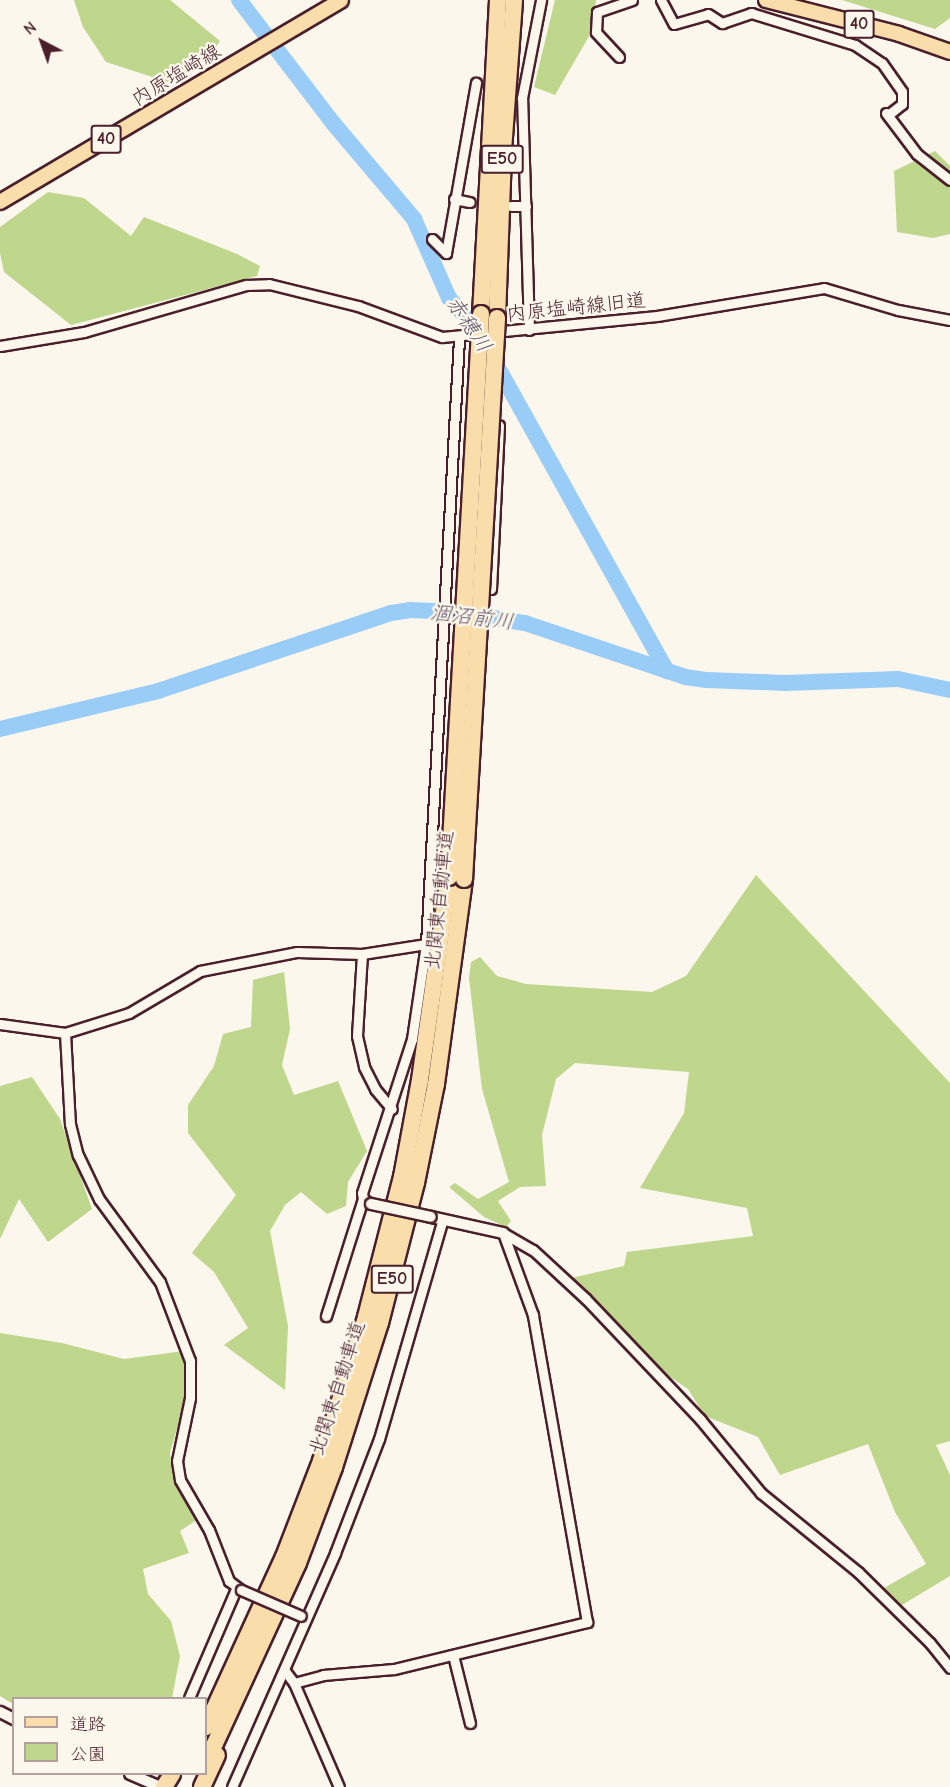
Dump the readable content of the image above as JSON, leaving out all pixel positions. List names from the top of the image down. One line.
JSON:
{"streets":{"highway":["E50","北関東自動車道"],"main road":["40","内原塩崎線"],"street":["内原塩崎線旧道"]},"water":["赤穂川","涸沼前川"],"legend":["道路","公園"],"north":"top left"}
